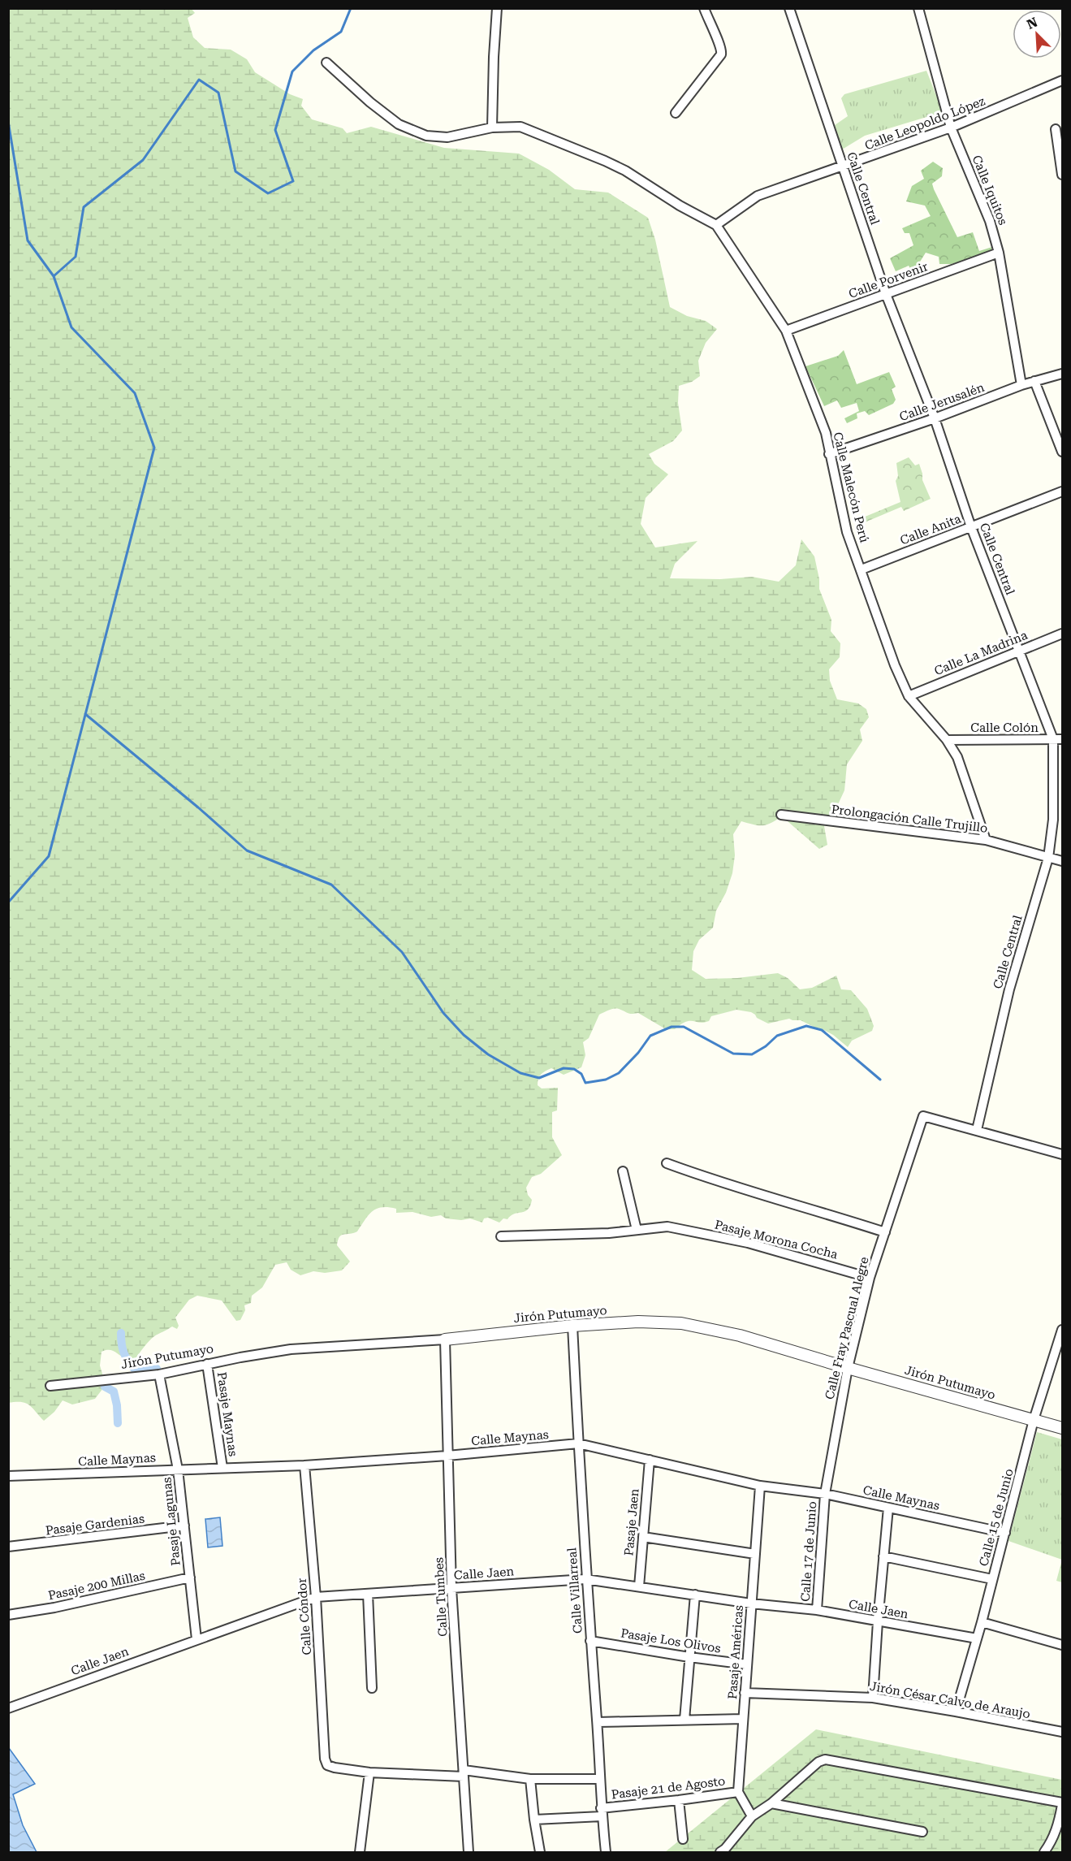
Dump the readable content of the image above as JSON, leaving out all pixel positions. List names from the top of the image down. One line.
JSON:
{"streets":{"street":["Calle Leopoldo López","Calle Central","Calle Iquitos","Calle Porvenir","Calle Jerusalén","Calle Malecón Perú","Calle Anita","Calle La Madrina","Calle Colón","Prolongación Calle Trujillo","Pasaje Morona Cocha","Jirón Putumayo","Calle Fray Pascual Alegre","Pasaje Maynas","Calle Maynas","Calle 15 de Junio","Pasaje Lagunas","Pasaje Jaen","Pasaje Gardenias","Calle 17 de Junio","Calle Jaen","Pasaje 200 Millas","Calle Villarreal","Calle Tumbes","Calle Cóndor","Pasaje Los Olivos","Pasaje Américas","Jirón César Calvo de Araujo","Pasaje 21 de Agosto"]},"crossings":[["Calle Leopoldo López","Calle Central"],["Calle Leopoldo López","Calle Iquitos"],["Calle Leopoldo López","Calle Malecón Perú"],["Calle Central","Calle Porvenir"],["Calle Central","Calle Jerusalén"],["Calle Central","Calle Anita"],["Calle Central","Calle La Madrina"],["Calle Central","Calle Colón"],["Calle Central","Prolongación Calle Trujillo"],["Calle Central","Calle Fray Pascual Alegre"],["Calle Iquitos","Calle Porvenir"],["Calle Iquitos","Calle Jerusalén"],["Calle Porvenir","Calle Malecón Perú"],["Calle Jerusalén","Calle Malecón Perú"],["Calle Malecón Perú","Calle Anita"],["Calle Malecón Perú","Calle La Madrina"],["Calle Malecón Perú","Calle Colón"],["Calle Malecón Perú","Prolongación Calle Trujillo"],["Pasaje Morona Cocha","Calle Fray Pascual Alegre"],["Jirón Putumayo","Calle Fray Pascual Alegre"],["Jirón Putumayo","Pasaje Maynas"],["Jirón Putumayo","Calle 15 de Junio"],["Jirón Putumayo","Pasaje Lagunas"],["Jirón Putumayo","Calle Villarreal"],["Jirón Putumayo","Calle Tumbes"],["Calle Fray Pascual Alegre","Calle Maynas"],["Calle Fray Pascual Alegre","Calle 17 de Junio"],["Pasaje Maynas","Calle Maynas"],["Calle Maynas","Calle 15 de Junio"],["Calle Maynas","Pasaje Lagunas"],["Calle Maynas","Pasaje Jaen"],["Calle Maynas","Calle 17 de Junio"],["Calle Maynas","Calle Villarreal"],["Calle Maynas","Calle Tumbes"],["Calle Maynas","Calle Cóndor"],["Calle Maynas","Pasaje Américas"],["Calle 15 de Junio","Calle Jaen"],["Calle 15 de Junio","Jirón César Calvo de Araujo"],["Pasaje Lagunas","Pasaje Gardenias"],["Pasaje Lagunas","Calle Jaen"],["Pasaje Lagunas","Pasaje 200 Millas"],["Pasaje Jaen","Calle Jaen"],["Calle 17 de Junio","Calle Jaen"],["Calle Jaen","Calle Villarreal"],["Calle Jaen","Calle Tumbes"],["Calle Jaen","Calle Cóndor"],["Calle Jaen","Pasaje Américas"],["Calle Villarreal","Pasaje Los Olivos"],["Calle Villarreal","Pasaje 21 de Agosto"],["Pasaje Los Olivos","Pasaje Américas"],["Pasaje Américas","Jirón César Calvo de Araujo"],["Pasaje Américas","Pasaje 21 de Agosto"]],"north":"top left"}
